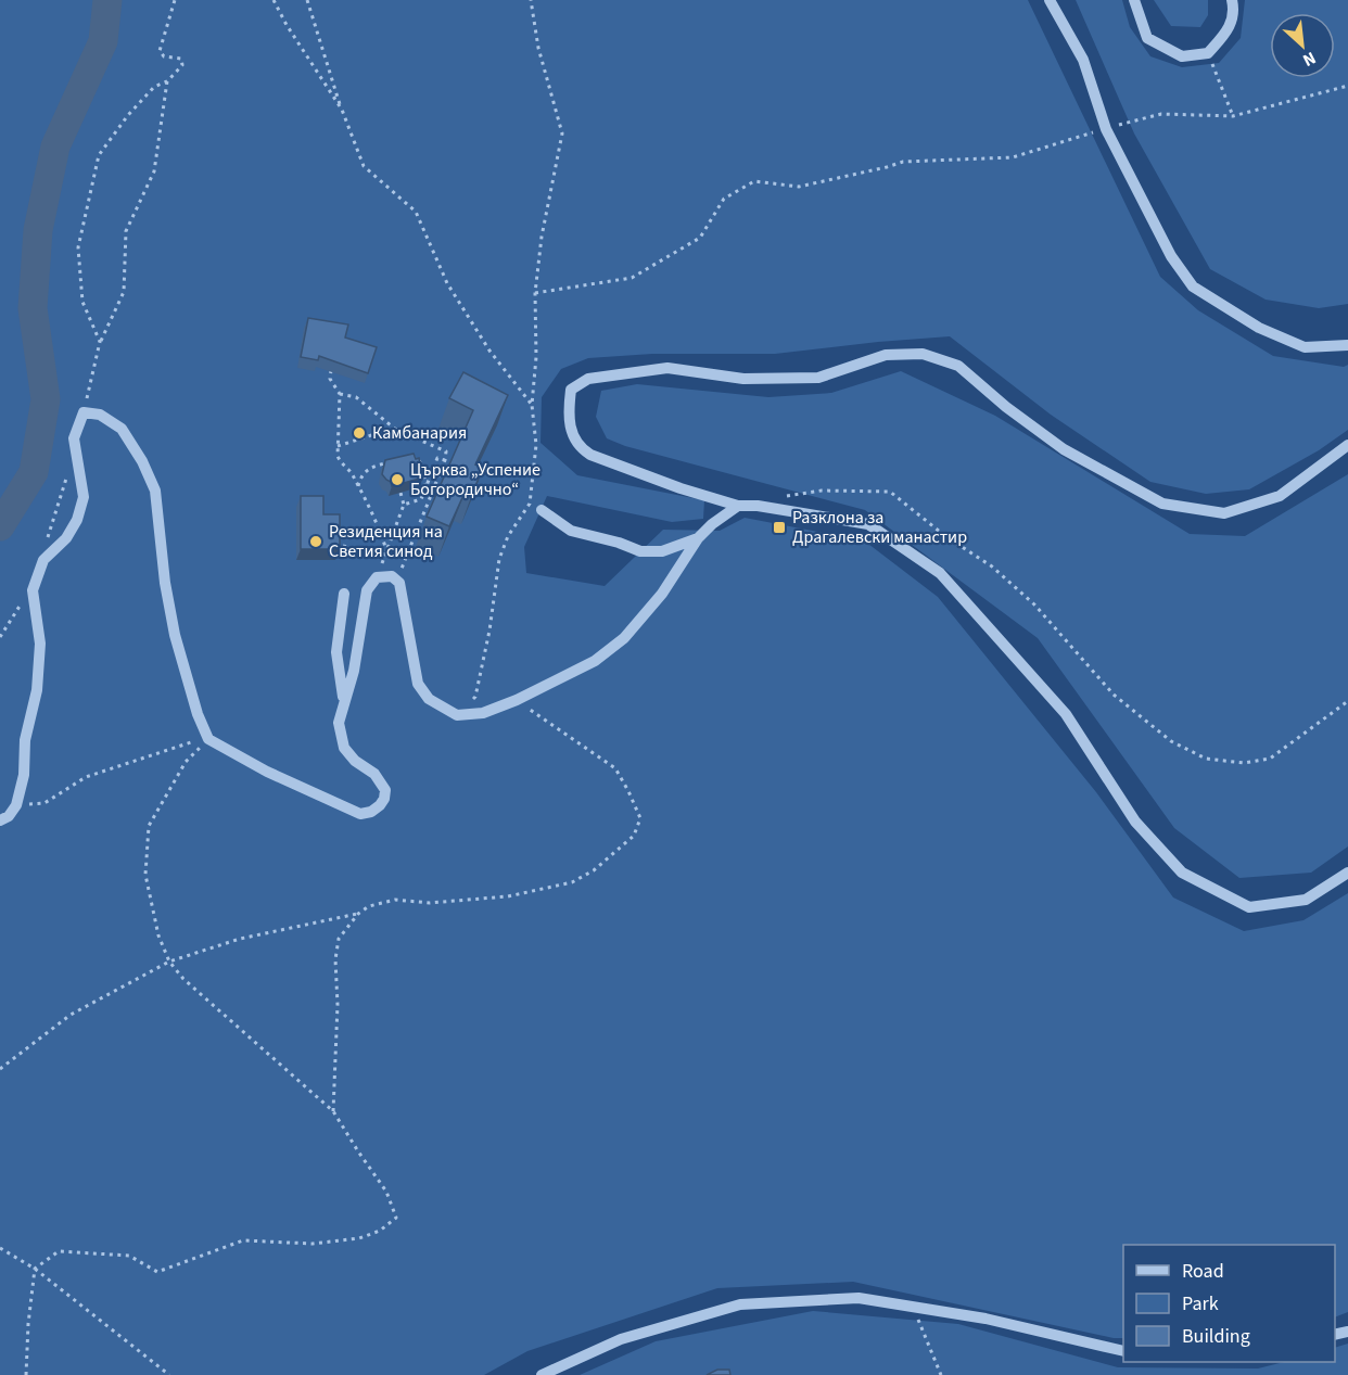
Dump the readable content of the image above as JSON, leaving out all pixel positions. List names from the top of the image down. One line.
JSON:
{"places":{"other":["Камбанария","Църква „Успение Богородично“","Резиденция на Светия синод"],"transit":["Разклона за Драгалевски манастир"]},"legend":["Road","Park","Building"],"north":"bottom right"}
